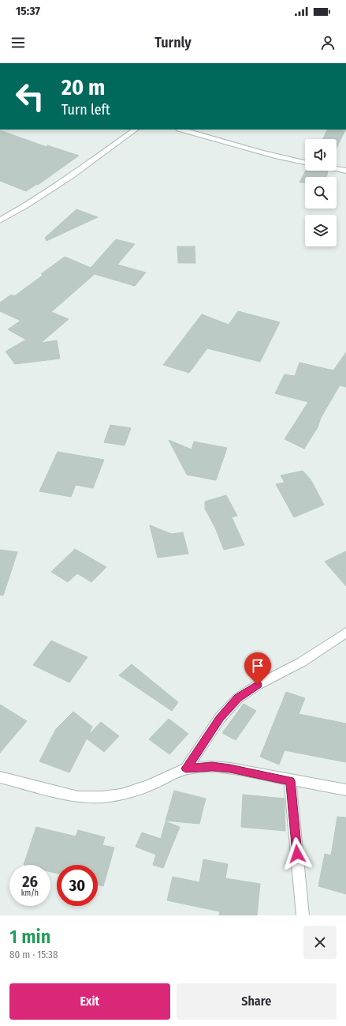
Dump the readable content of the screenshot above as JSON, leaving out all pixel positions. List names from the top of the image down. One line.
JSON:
{"page":{"status":"15:37","header":"Turnly","turn":["20 m","Turn left"],"speed":"26 km/h","limit":"30","heading":["1 min","80 m · 15:38"],"buttons":["Exit","Share"]}}
